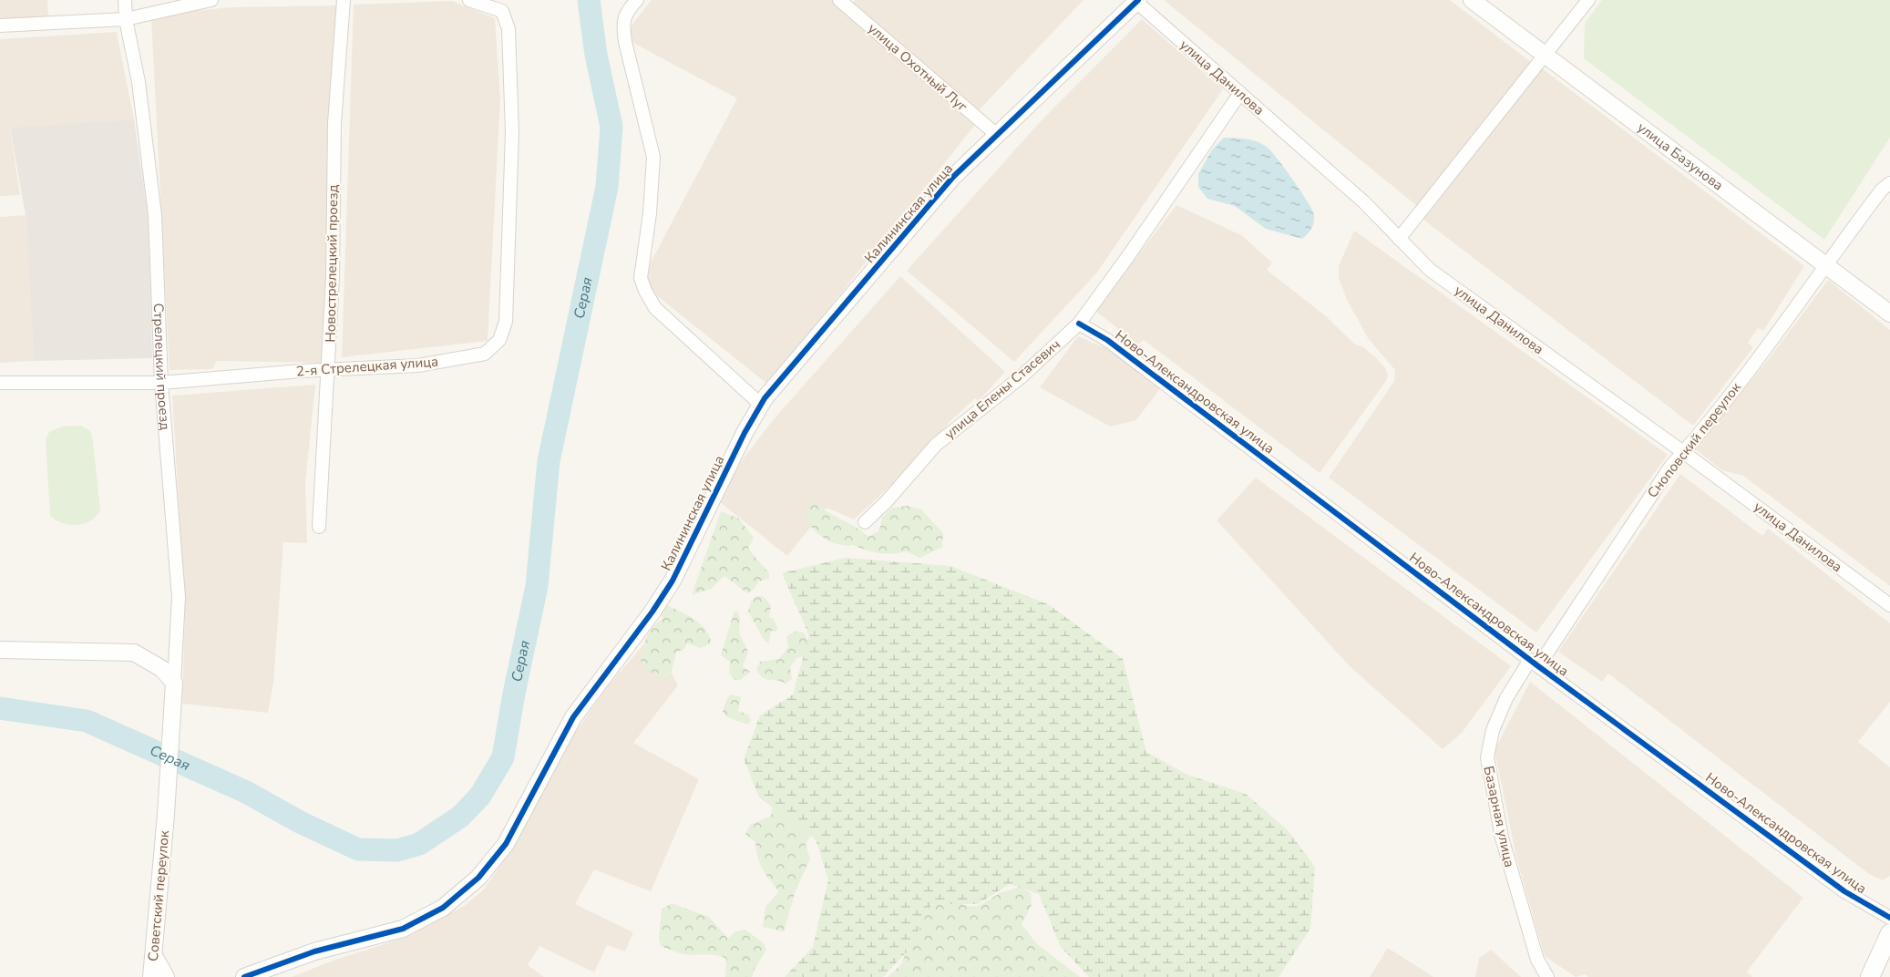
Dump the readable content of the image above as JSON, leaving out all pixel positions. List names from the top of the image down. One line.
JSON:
{"streets":{"street":["улица Охотный Луг","улица Данилова","улица Базунова","Калининская улица","Новострелецкий проезд","Стрелецкий проезд","2-я Стрелецкая улица","улица Елены Стасевич","Ново-Александровская улица","Сноповский переулок","Базарная улица","Советский переулок"]},"crossings":[["улица Охотный Луг","Калининская улица"],["улица Данилова","Калининская улица"],["улица Данилова","улица Елены Стасевич"],["улица Данилова","Сноповский переулок"],["улица Базунова","Сноповский переулок"],["Новострелецкий проезд","2-я Стрелецкая улица"],["Стрелецкий проезд","2-я Стрелецкая улица"],["Стрелецкий проезд","Советский переулок"],["улица Елены Стасевич","Ново-Александровская улица"],["Ново-Александровская улица","Сноповский переулок"],["Ново-Александровская улица","Базарная улица"],["Сноповский переулок","Базарная улица"]],"water":["Серая"]}
